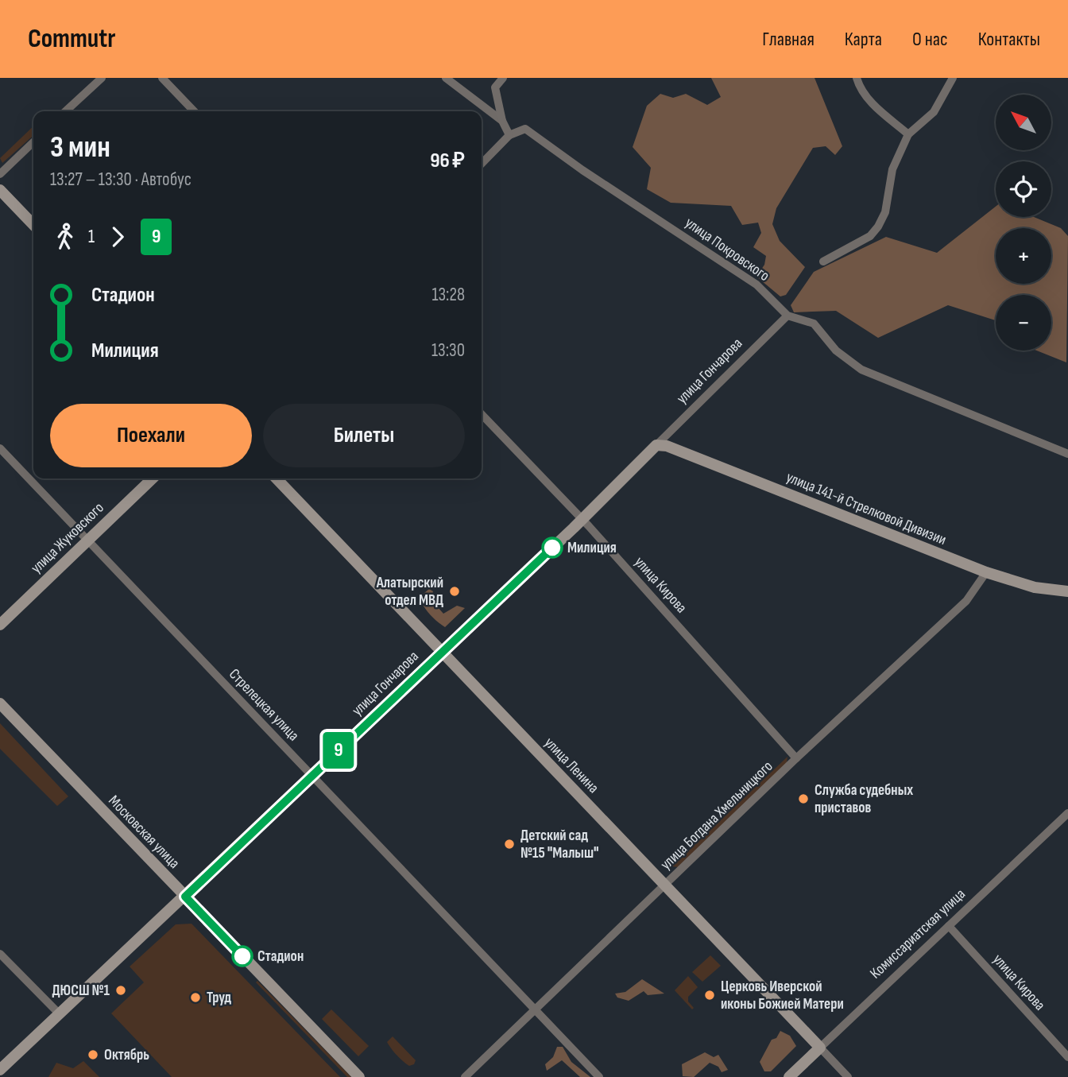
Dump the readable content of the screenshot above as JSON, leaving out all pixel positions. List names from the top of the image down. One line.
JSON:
{"streets":{"street":["улица Покровского","улица Гончарова","улица 141-й Стрелковой Дивизии","улица Жуковского","улица Кирова","Стрелецкая улица","улица Ленина","улица Богдана Хмельницкого","Московская улица","Комиссариатская улица"]},"crossings":[["улица Покровского","улица Гончарова"],["улица Гончарова","улица 141-й Стрелковой Дивизии"],["улица Гончарова","улица Кирова"],["улица Гончарова","Стрелецкая улица"],["улица Гончарова","улица Ленина"],["улица Гончарова","Московская улица"],["улица 141-й Стрелковой Дивизии","улица Богдана Хмельницкого"],["улица Жуковского","Стрелецкая улица"],["улица Кирова","улица Богдана Хмельницкого"],["улица Кирова","Комиссариатская улица"],["Стрелецкая улица","улица Богдана Хмельницкого"],["улица Ленина","улица Богдана Хмельницкого"],["улица Ленина","Комиссариатская улица"]],"places":["Милиция","Алатырский отдел МВД","Служба судебных приставов","Детский сад №15 \"Малыш\"","Стадион","ДЮСШ №1","Церковь Иверской иконы Божией Матери","Труд","Октябрь"],"lines":["bus line 9"],"north":"top left","page":{"header":"Commutr","nav":["Главная","Карта","О нас","Контакты"],"on_map":"9","map_buttons":["+","−"],"heading":["3 мин","13:27 – 13:30 · Автобус","96 ₽"],"legs":["1","9"],"list":[{"name":"Стадион","value":"13:28"},{"name":"Милиция","value":"13:30"}],"buttons":["Поехали","Билеты"]}}
